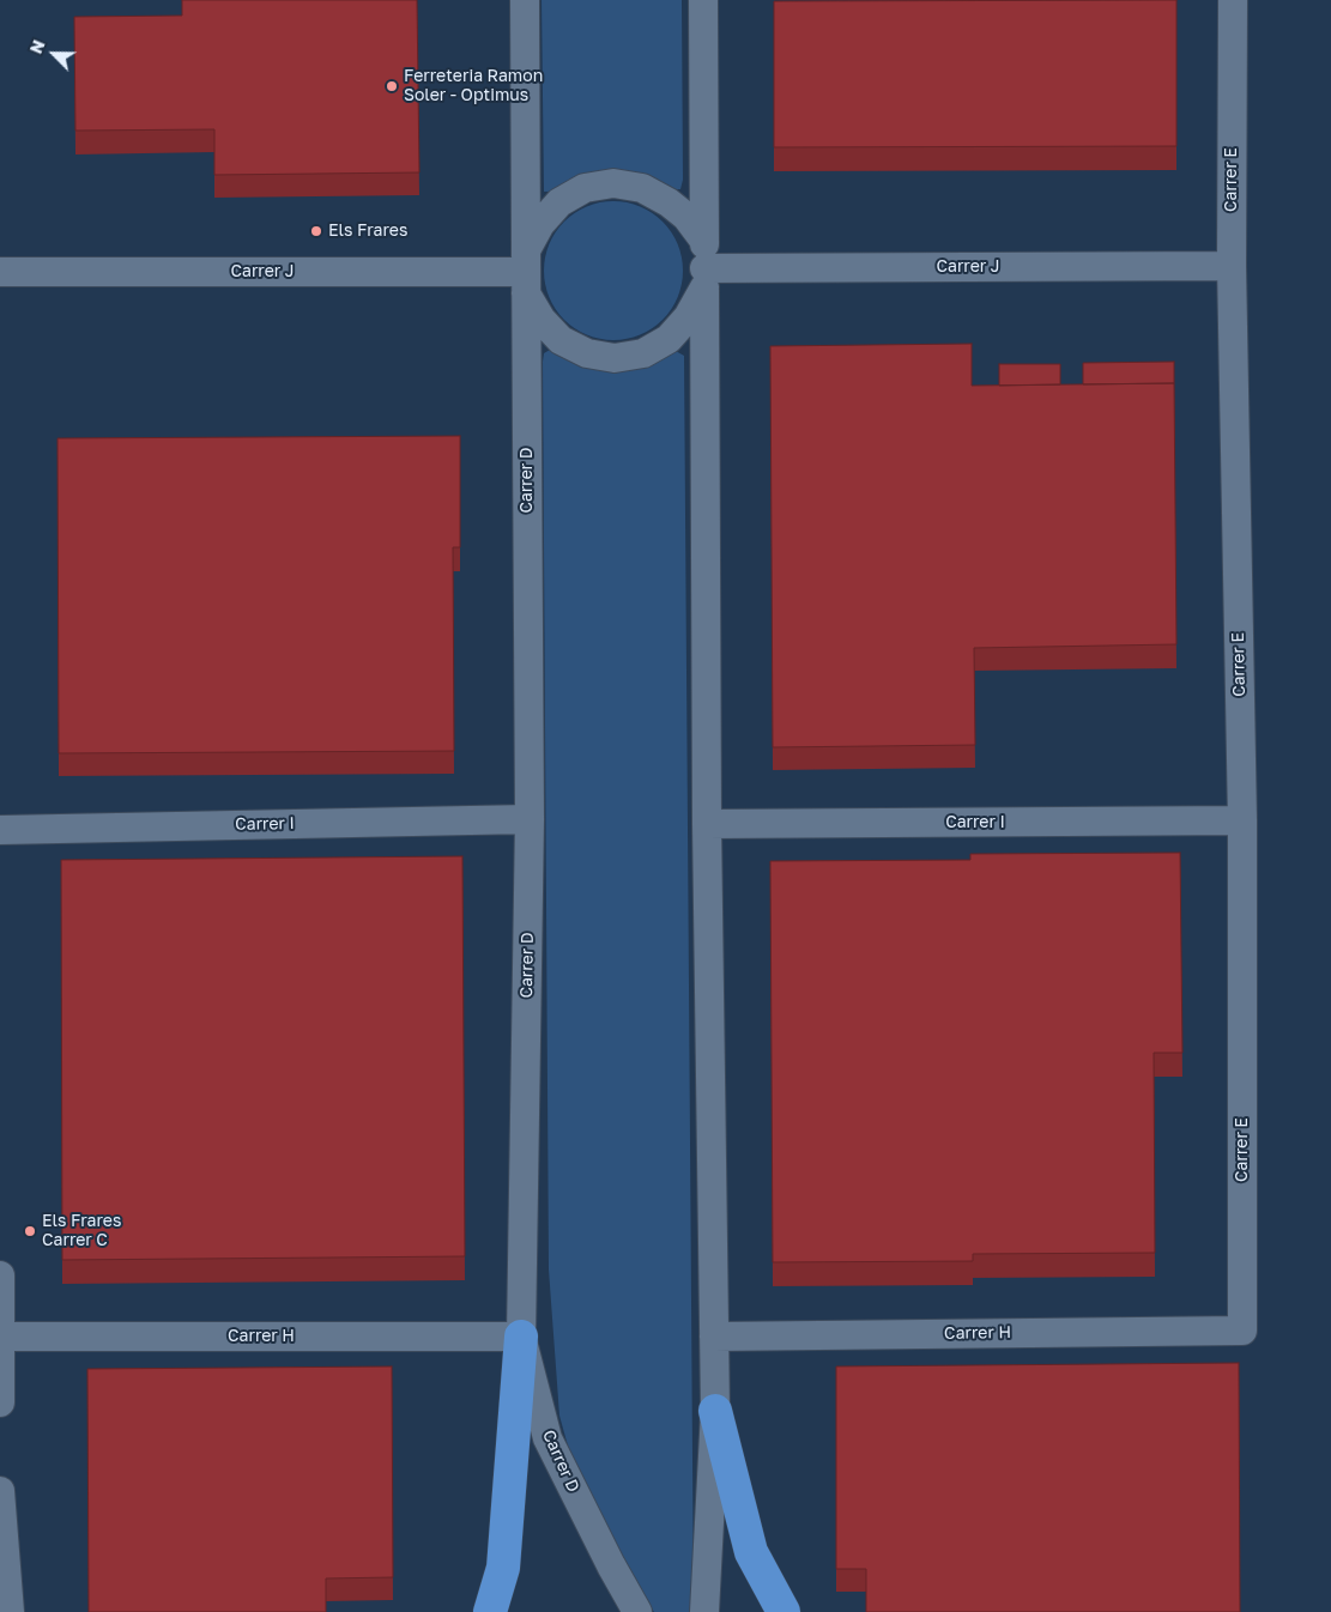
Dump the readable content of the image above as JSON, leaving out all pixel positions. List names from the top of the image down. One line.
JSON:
{"streets":{"street":["Carrer E","Carrer J","Carrer D","Carrer I","Carrer H"]},"crossings":[["Carrer E","Carrer J"],["Carrer E","Carrer I"],["Carrer E","Carrer H"],["Carrer J","Carrer D"],["Carrer D","Carrer I"],["Carrer D","Carrer H"]],"places":["Ferreteria Ramon Soler - Optimus","Els Frares","Els Frares Carrer C"],"north":"top left"}
